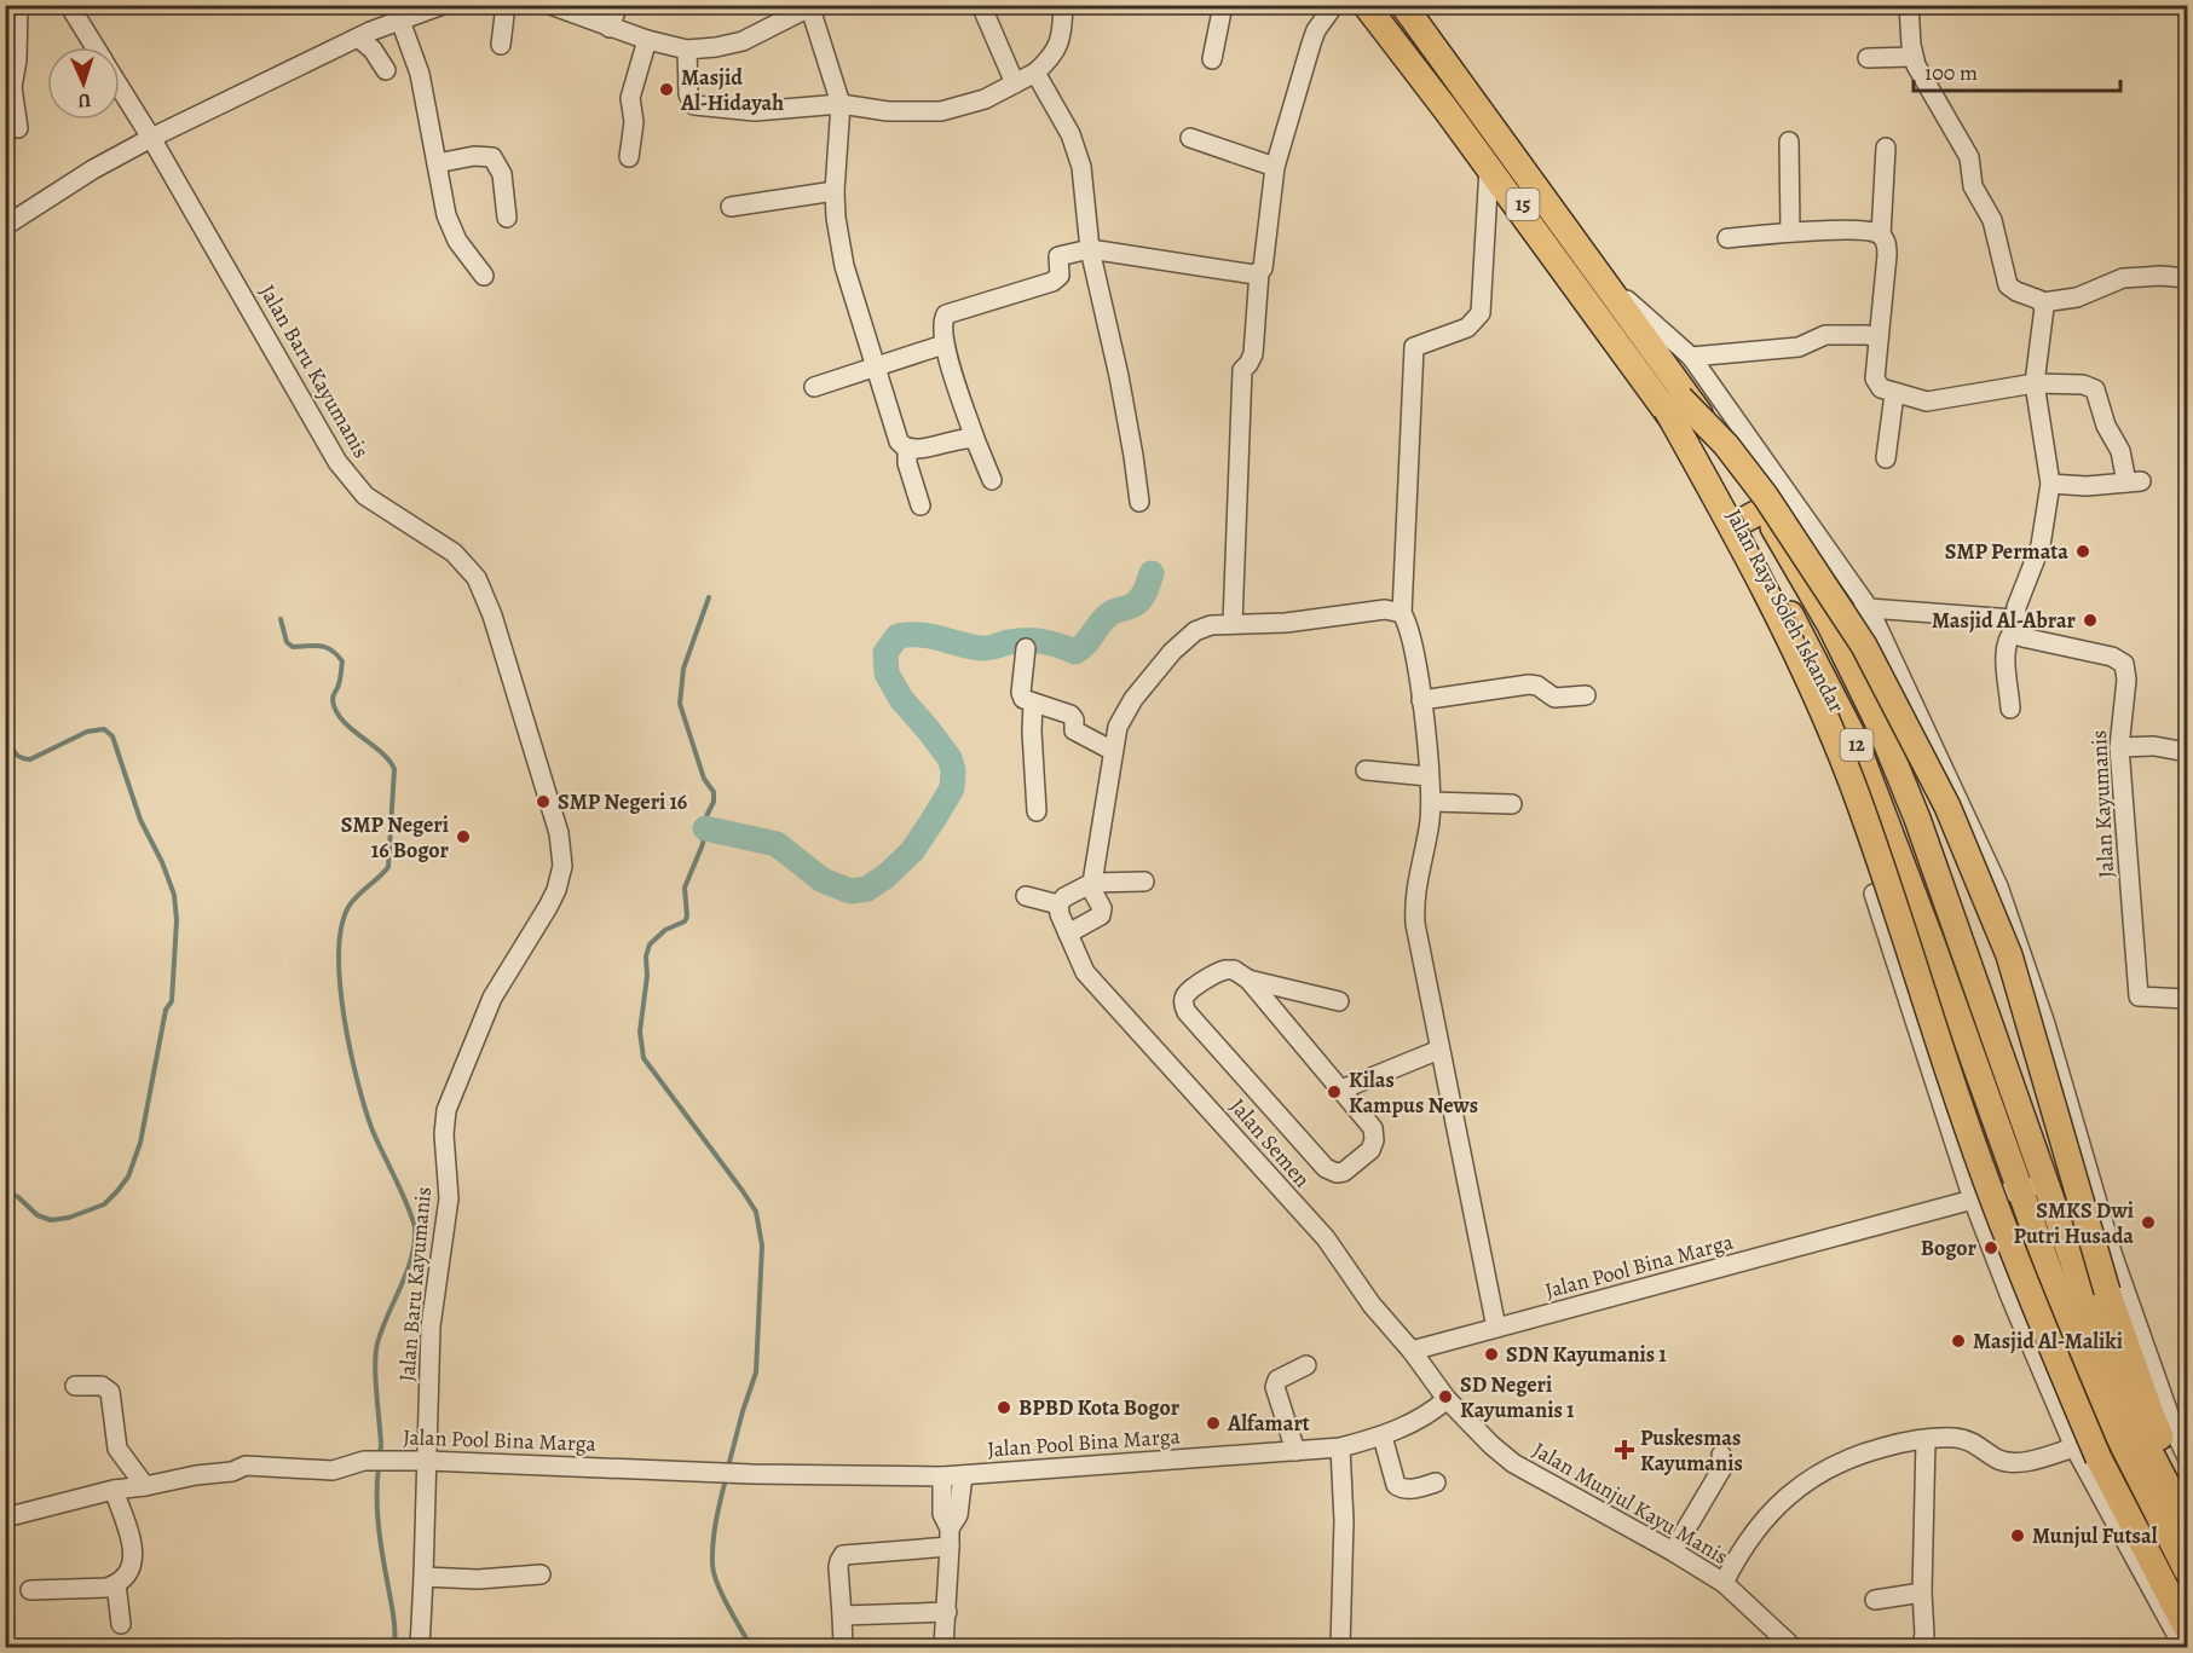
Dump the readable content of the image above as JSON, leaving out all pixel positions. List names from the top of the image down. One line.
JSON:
{"streets":{"highway":["15","Jalan Raya Soleh Iskandar","12"],"street":["Jalan Baru Kayumanis","Jalan Kayumanis","Jalan Semen","Jalan Pool Bina Marga","Jalan Munjul Kayu Manis"]},"crossings":[["Jalan Baru Kayumanis","Jalan Pool Bina Marga"],["Jalan Raya Soleh Iskandar","Jalan Pool Bina Marga"],["Jalan Semen","Jalan Pool Bina Marga"],["Jalan Pool Bina Marga","Jalan Munjul Kayu Manis"]],"places":{"other":["Masjid Al-Hidayah","SMP Permata","Masjid Al-Abrar","SMP Negeri 16","SMP Negeri 16 Bogor","Kilas Kampus News","SMKS Dwi Putri Husada","Bogor","Masjid Al-Maliki","SDN Kayumanis 1","SD Negeri Kayumanis 1","BPBD Kota Bogor","Alfamart","Munjul Futsal"],"health":["Puskesmas Kayumanis"]},"scale_bar":"100 m","north":"bottom"}
